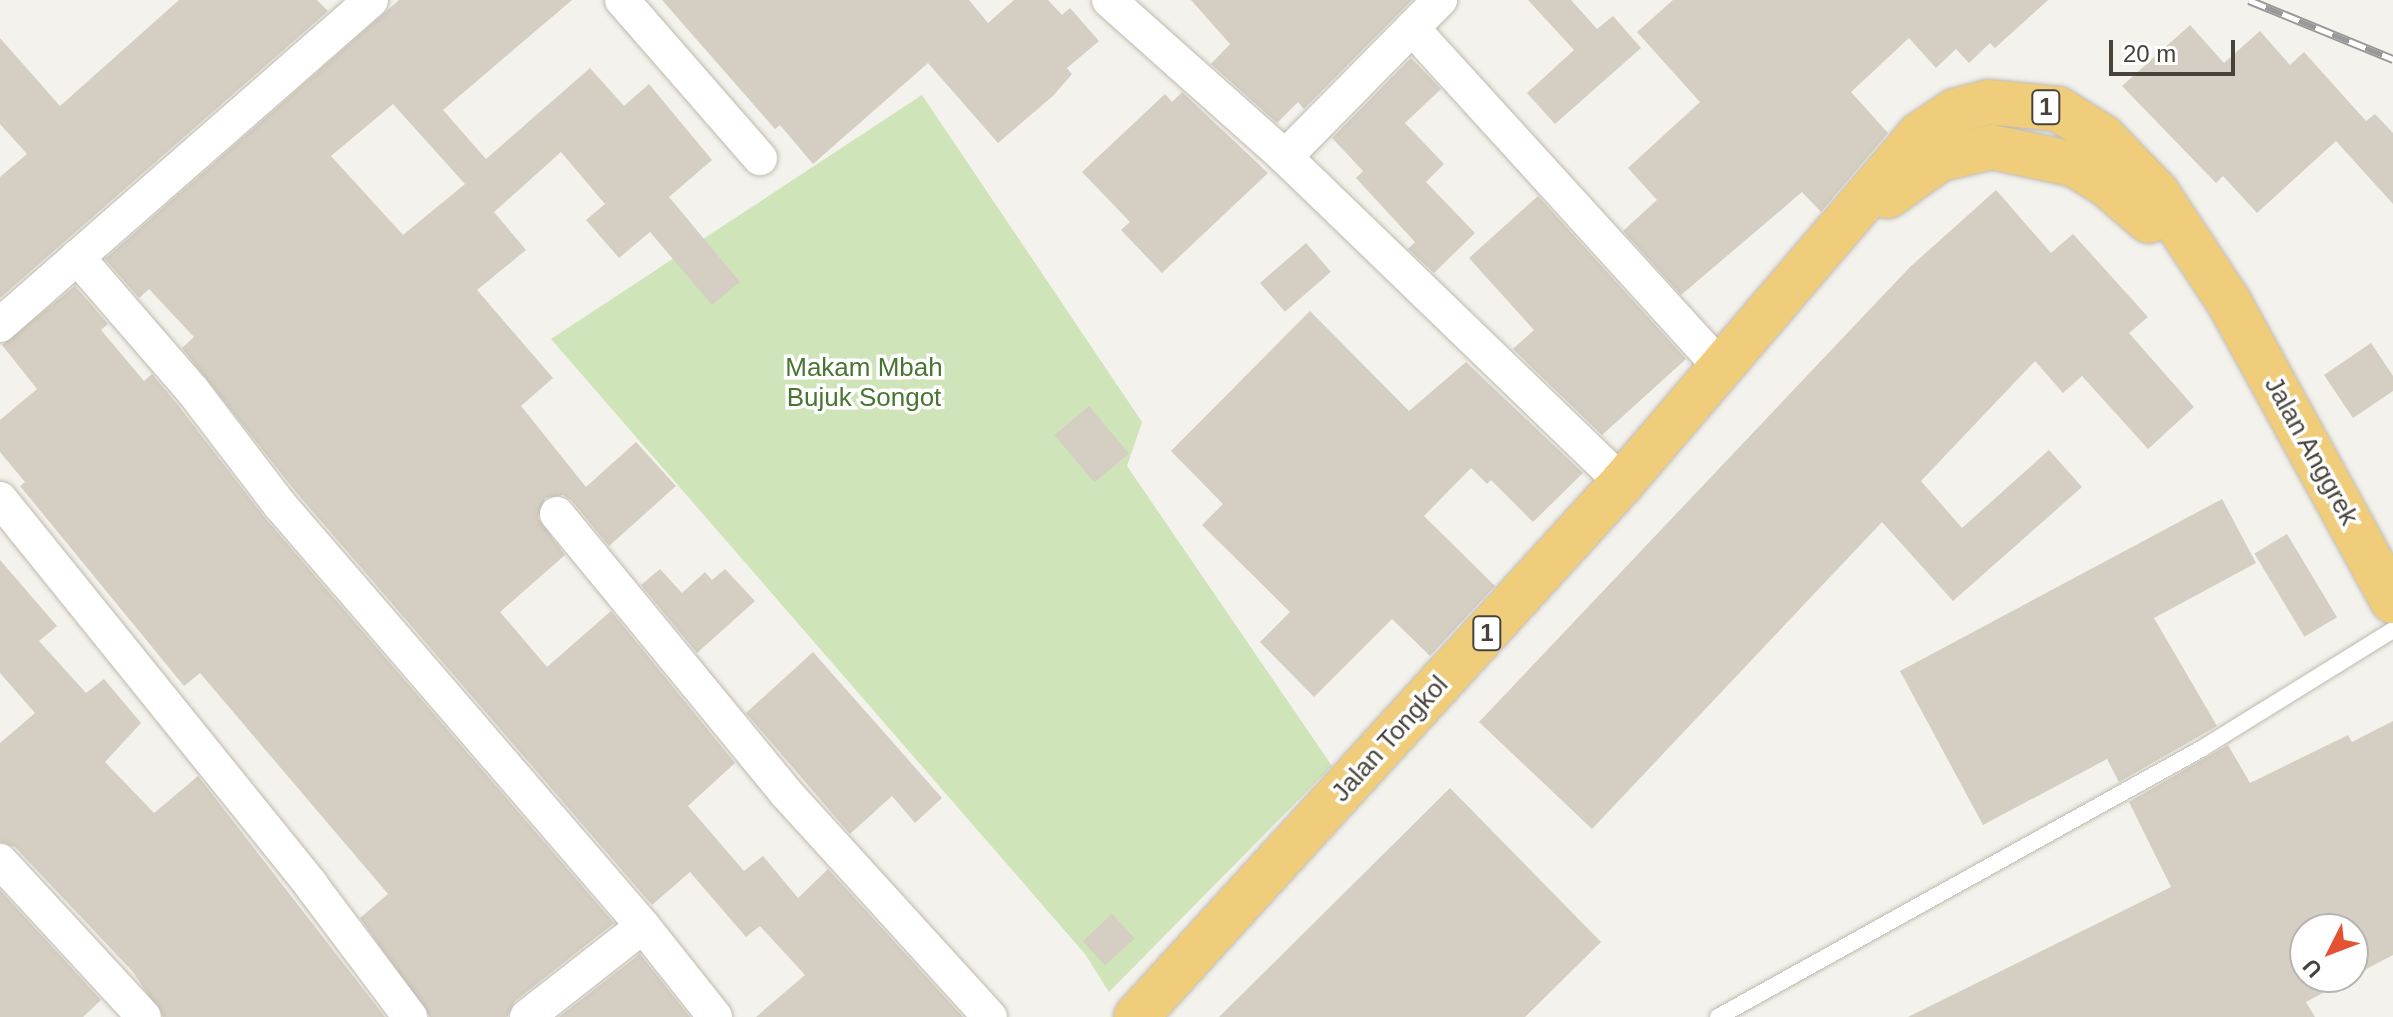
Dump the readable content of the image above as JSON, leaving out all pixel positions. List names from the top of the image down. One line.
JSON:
{"streets":{"highway":["1","Jalan Anggrek","Jalan Tongkol"]},"crossings":[["Jalan Anggrek","Jalan Tongkol"]],"parks":["Makam Mbah Bujuk Songot"],"scale_bar":"20 m","north":"bottom left"}
